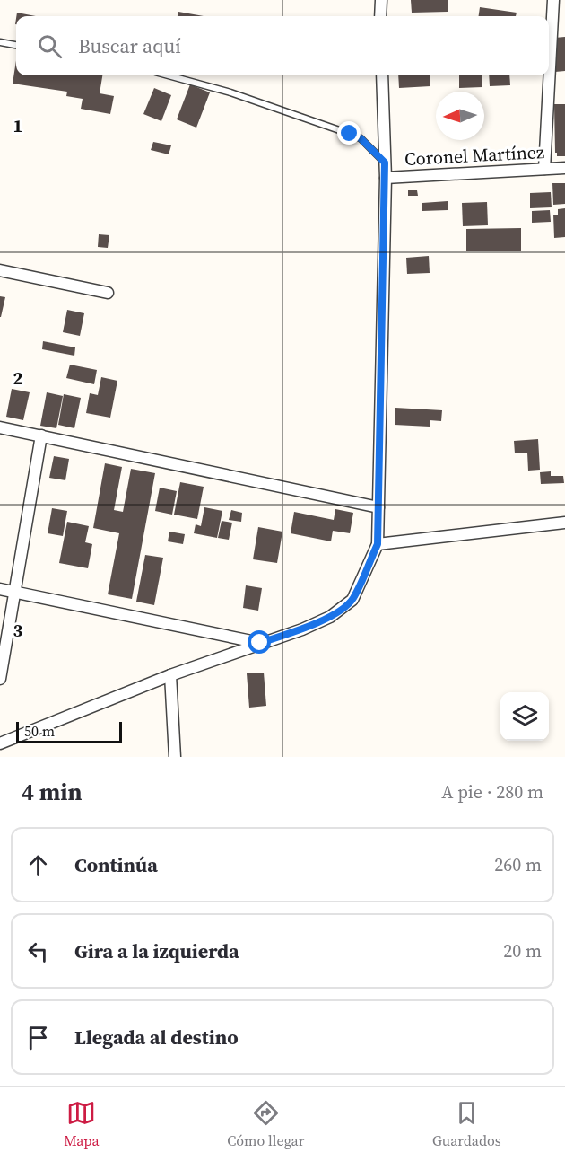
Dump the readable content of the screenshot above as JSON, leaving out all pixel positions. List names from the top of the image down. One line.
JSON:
{"streets":{"street":["Coronel Martínez"]},"scale_bar":"50 m","north":"left","page":{"search":"Buscar aquí","scale":"50 m","heading":["4 min","A pie · 280 m"],"list":[["Continúa","260 m"],["Gira a la izquierda","20 m"],"Llegada al destino"],"nav":["Mapa","Cómo llegar","Guardados"]},"grid":{"rows":["1","2","3"]}}
